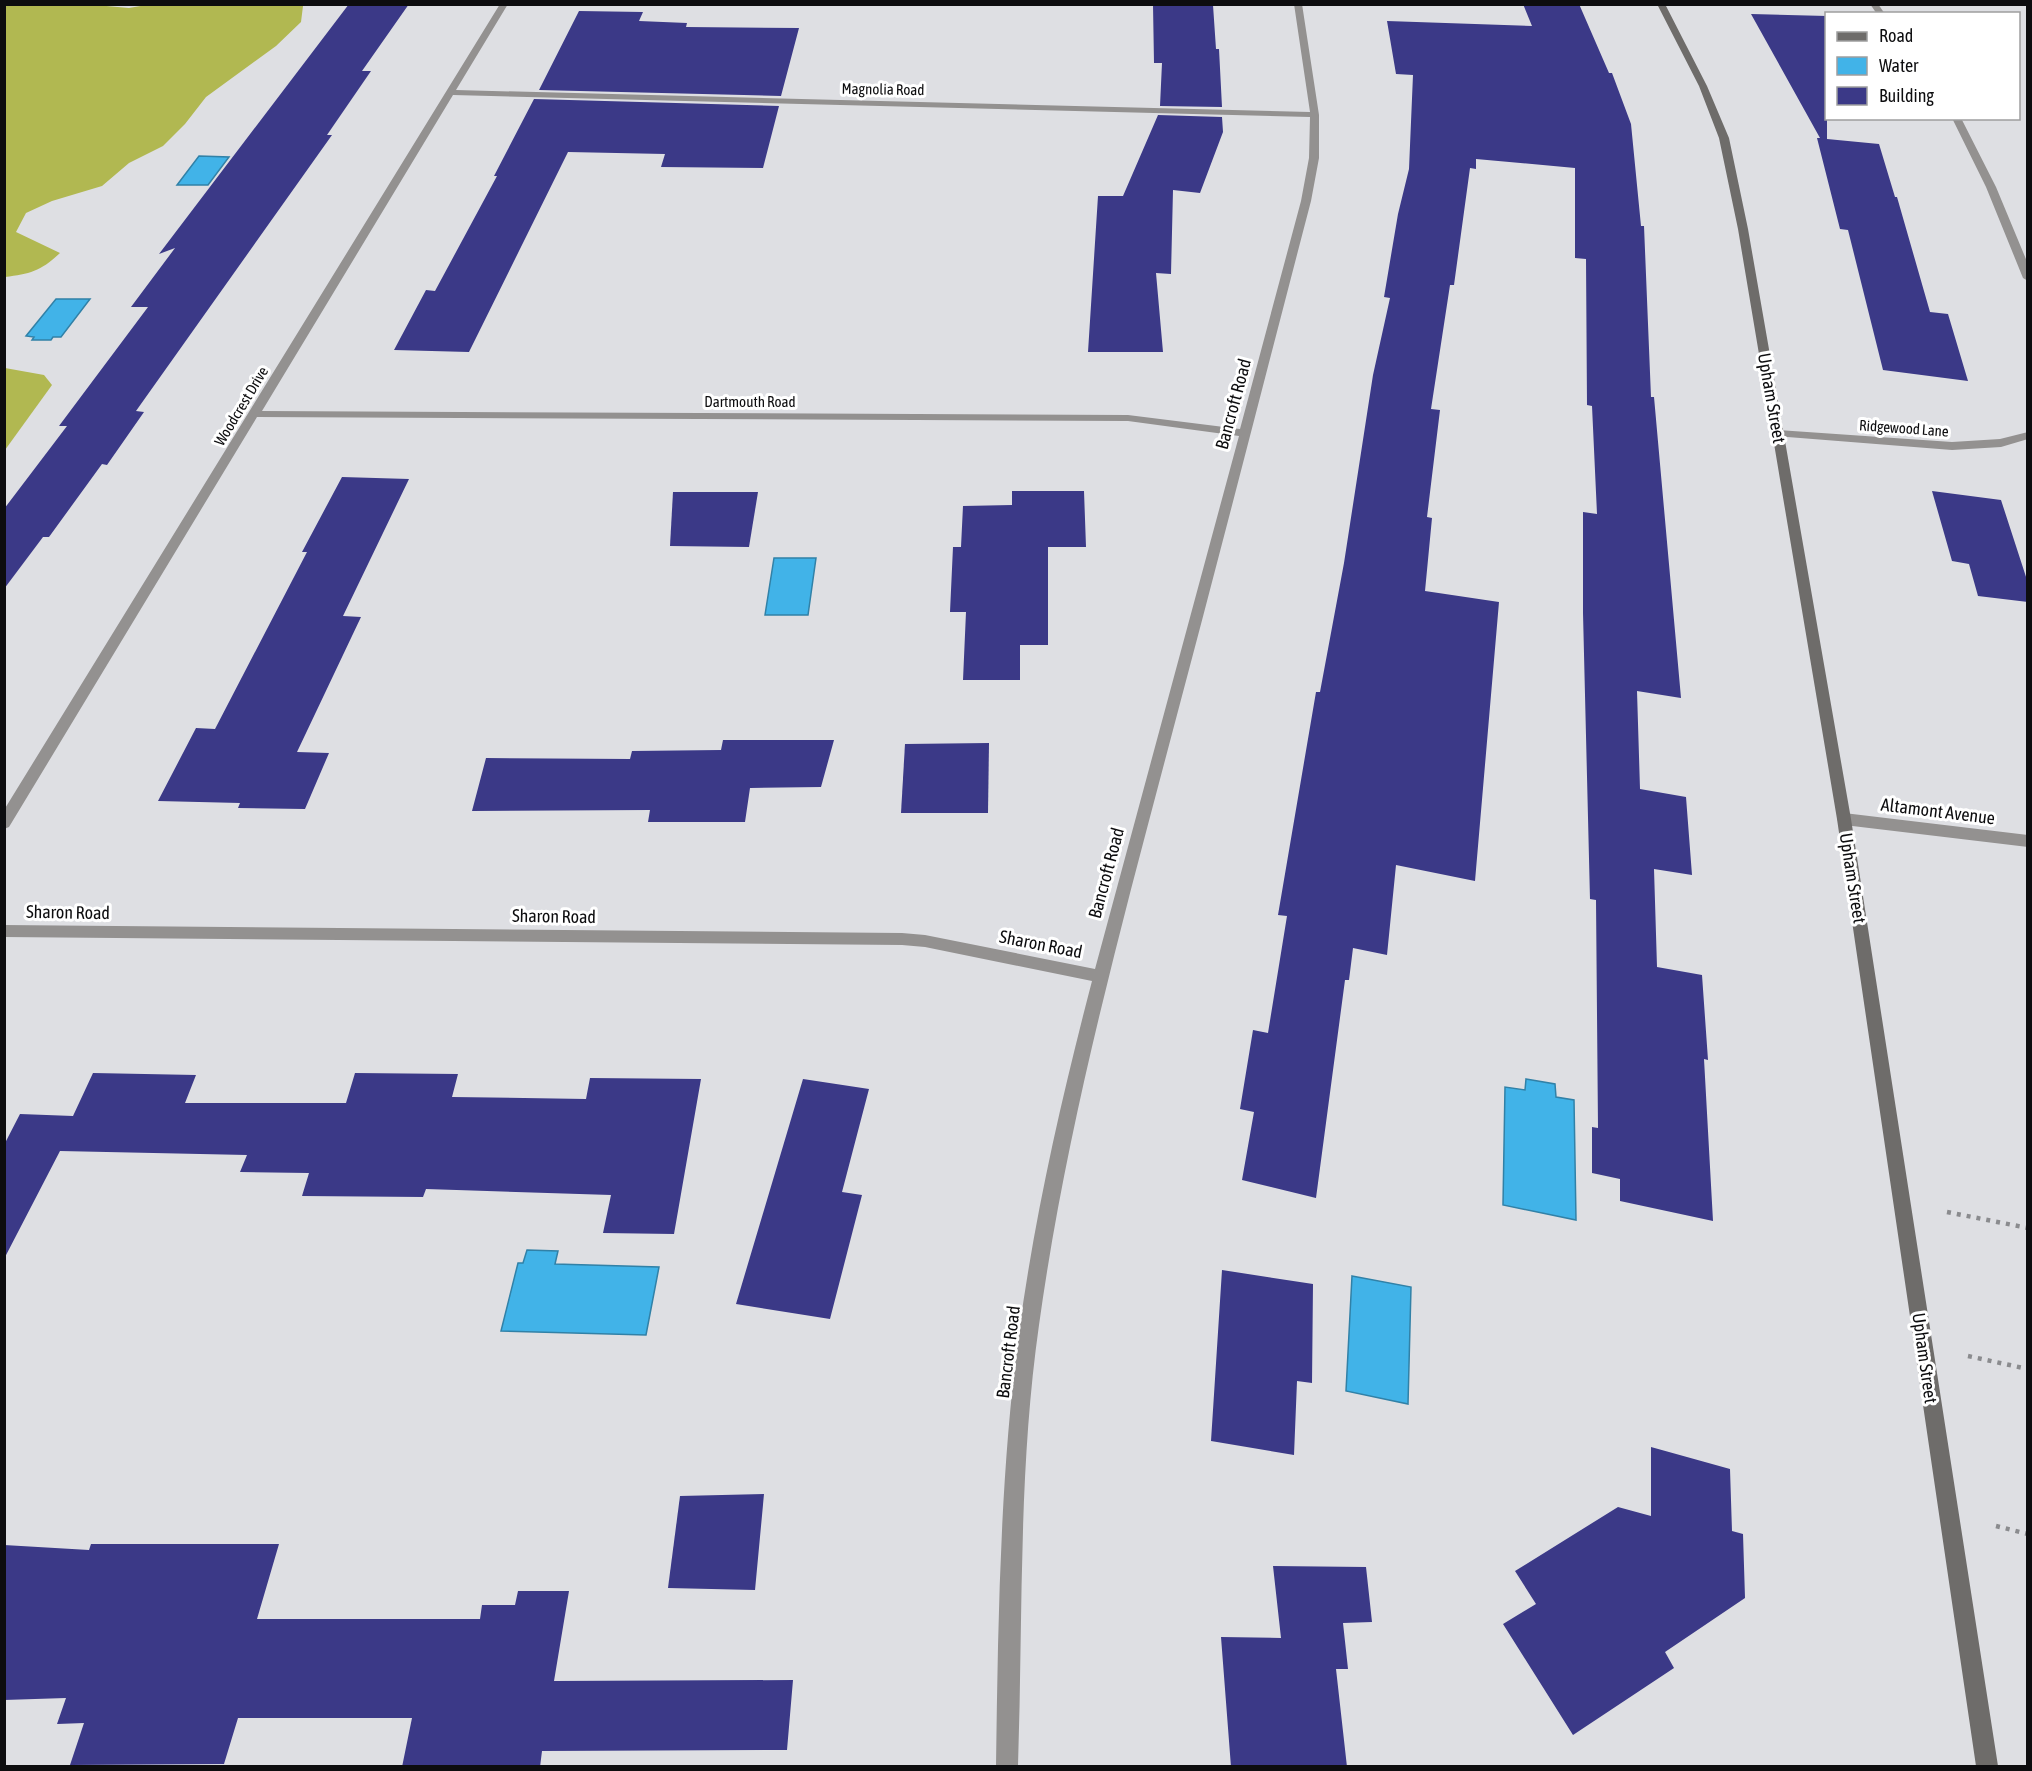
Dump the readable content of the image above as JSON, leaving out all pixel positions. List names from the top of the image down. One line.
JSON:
{"streets":{"main road":["Upham Street"],"street":["Magnolia Road","Dartmouth Road","Bancroft Road","Woodcrest Drive","Ridgewood Lane","Altamont Avenue","Sharon Road"]},"crossings":[["Magnolia Road","Bancroft Road"],["Magnolia Road","Woodcrest Drive"],["Upham Street","Ridgewood Lane"],["Upham Street","Altamont Avenue"],["Dartmouth Road","Bancroft Road"],["Dartmouth Road","Woodcrest Drive"],["Bancroft Road","Sharon Road"]],"legend":["Road","Water","Building"]}
